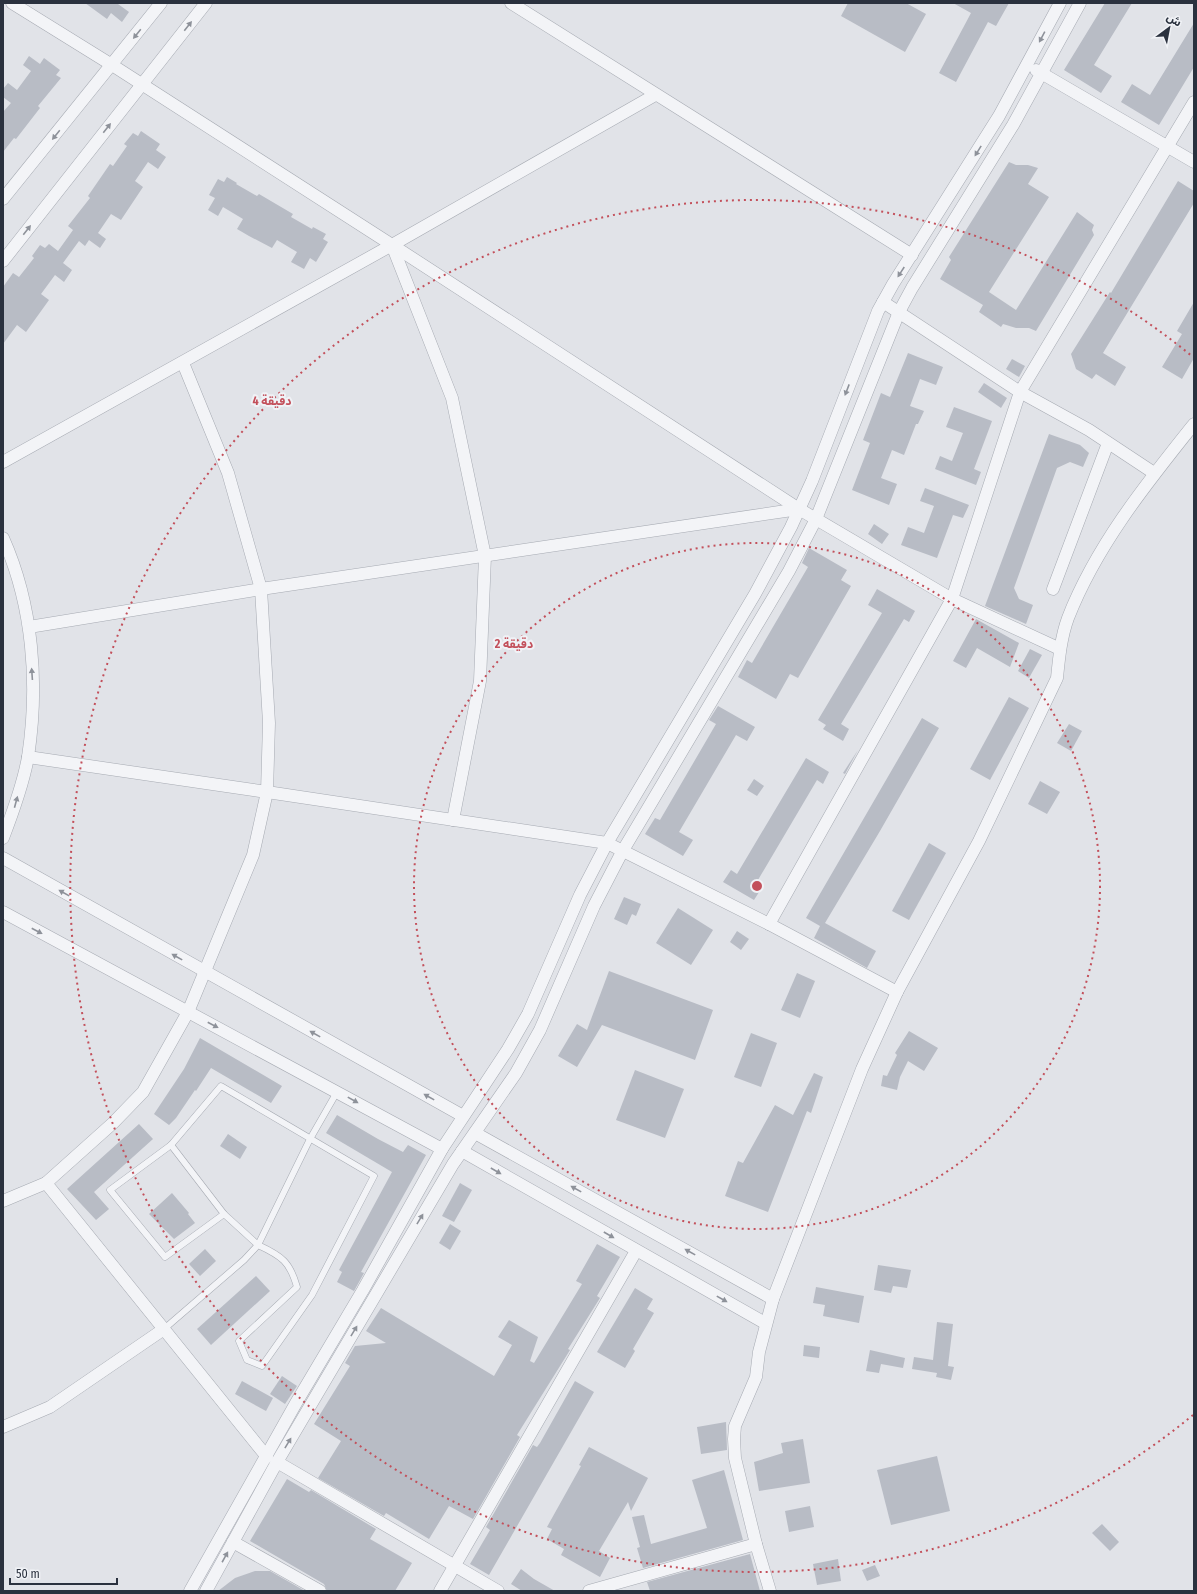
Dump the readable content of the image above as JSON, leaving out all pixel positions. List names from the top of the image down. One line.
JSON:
{"scale_bar":"50 m","north":"top right","rings":["4 دقيقة","2 دقيقة"]}
